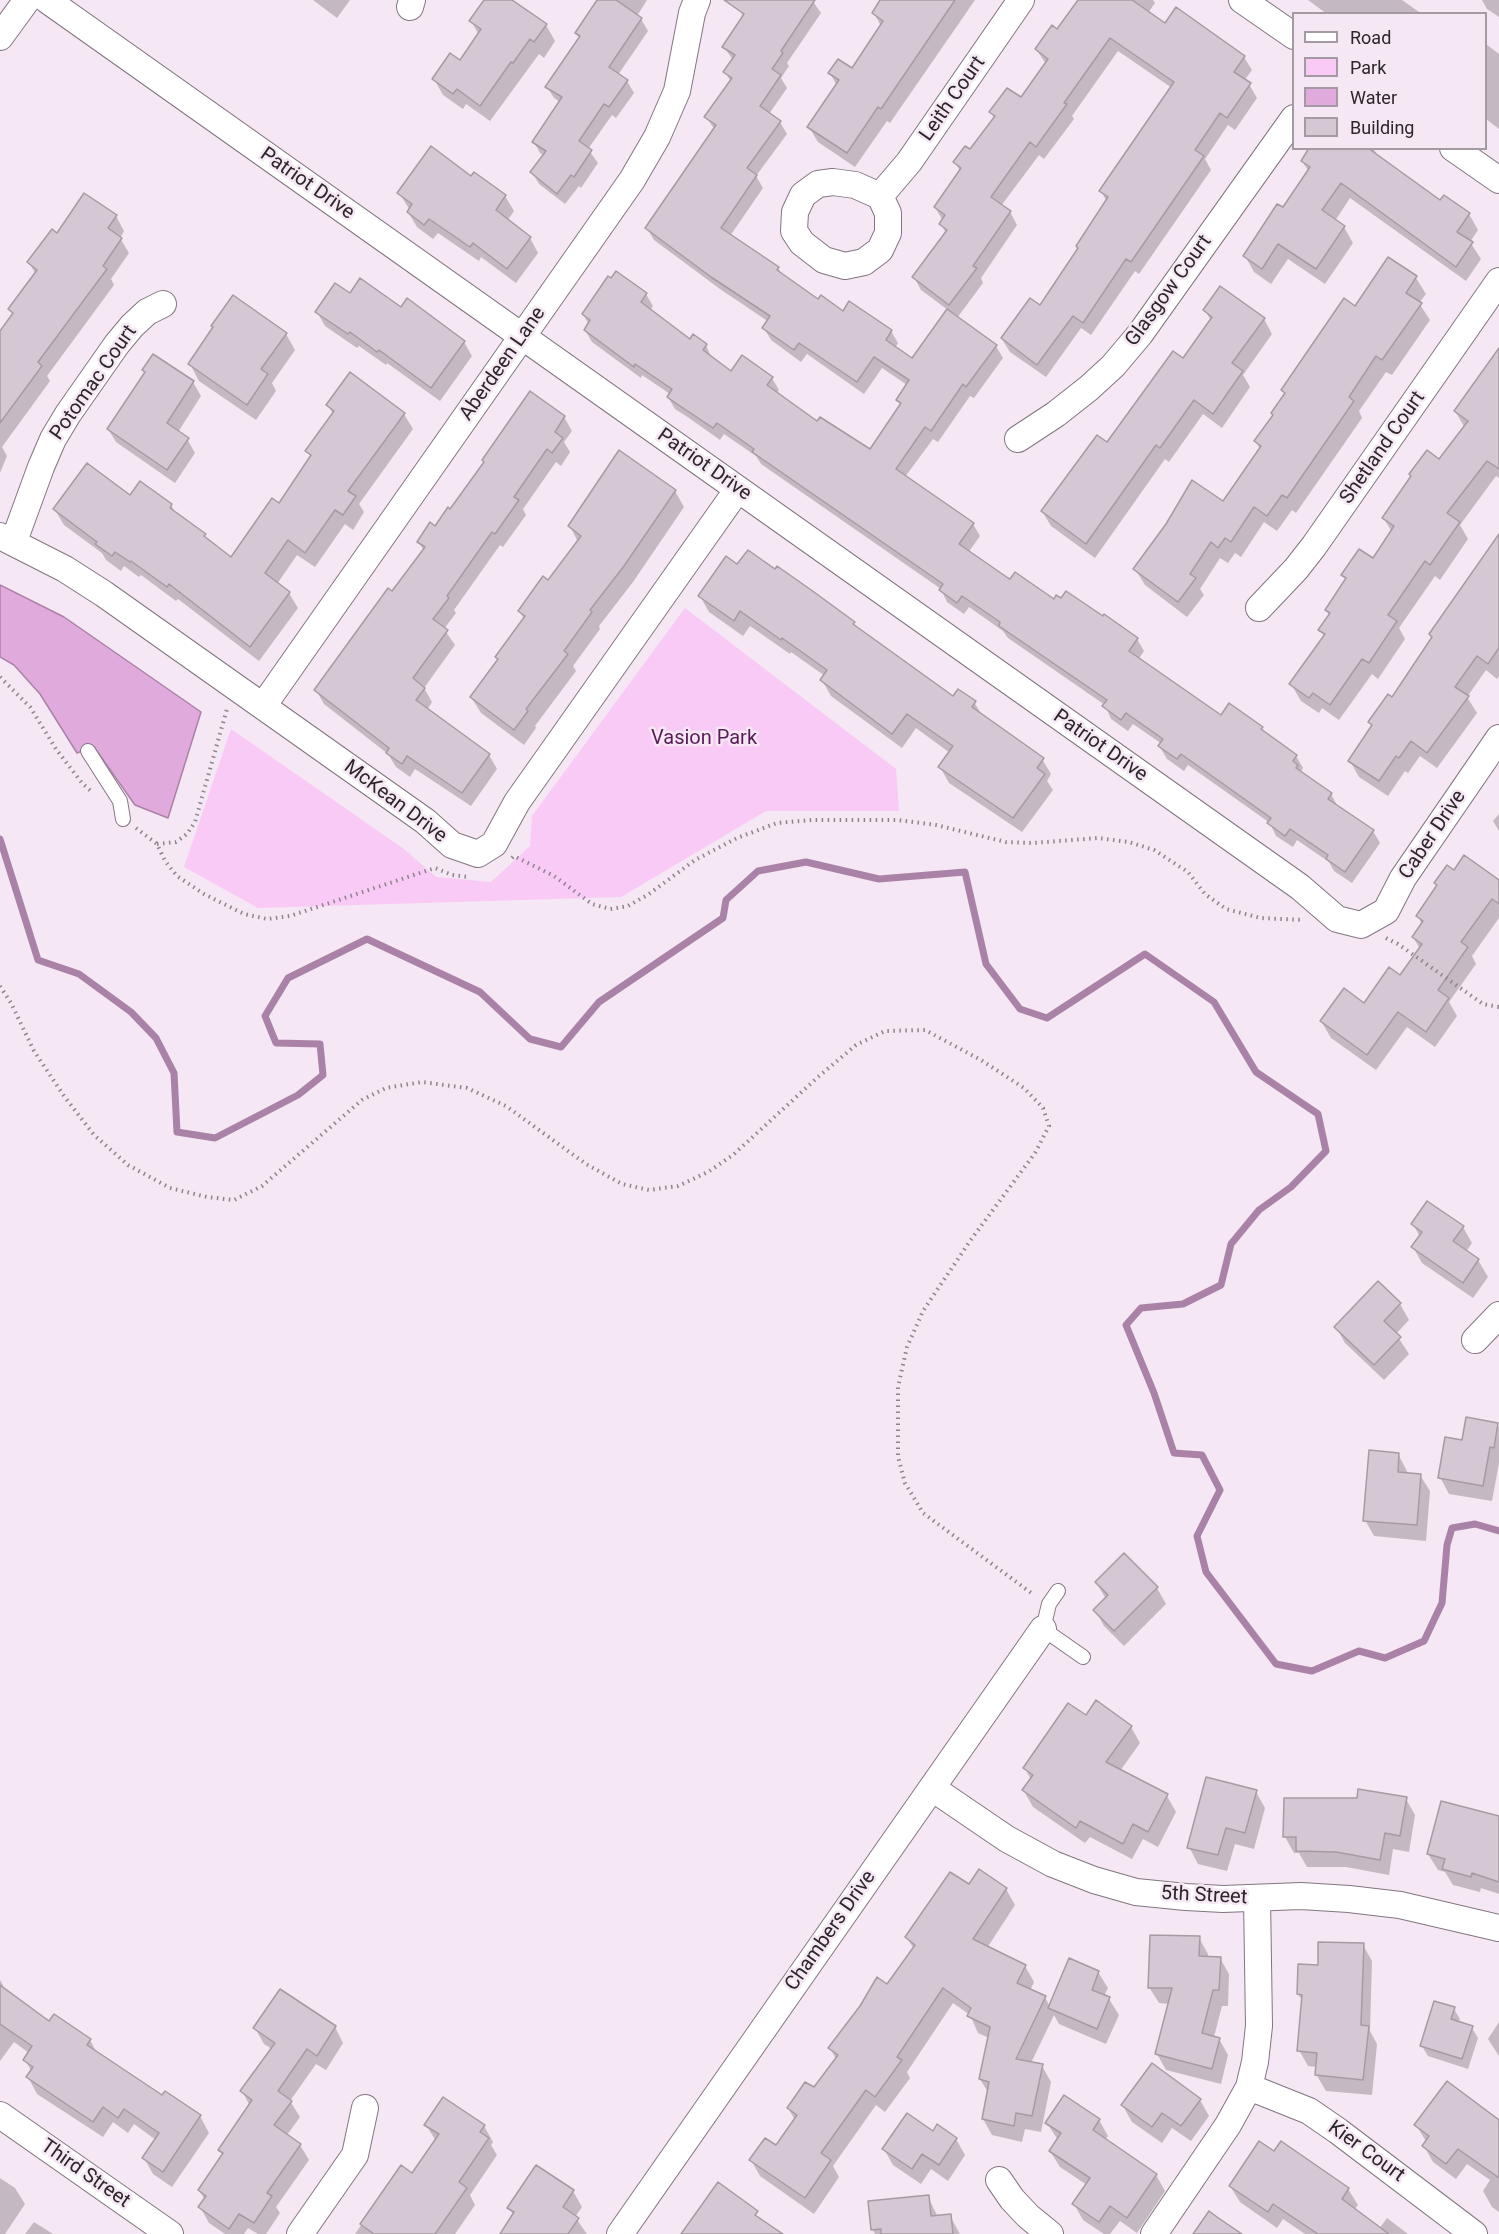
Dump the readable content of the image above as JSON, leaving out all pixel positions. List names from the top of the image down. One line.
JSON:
{"streets":{"street":["Leith Court","Patriot Drive","Glasgow Court","Aberdeen Lane","Potomac Court","Shetland Court","McKean Drive","Caber Drive","5th Street","Chambers Drive","Kier Court","Third Street"]},"crossings":[["Patriot Drive","Aberdeen Lane"],["Patriot Drive","McKean Drive"],["Patriot Drive","Caber Drive"],["Aberdeen Lane","McKean Drive"],["Potomac Court","McKean Drive"],["5th Street","Chambers Drive"]],"parks":["Vasion Park"],"legend":["Road","Park","Water","Building"]}
